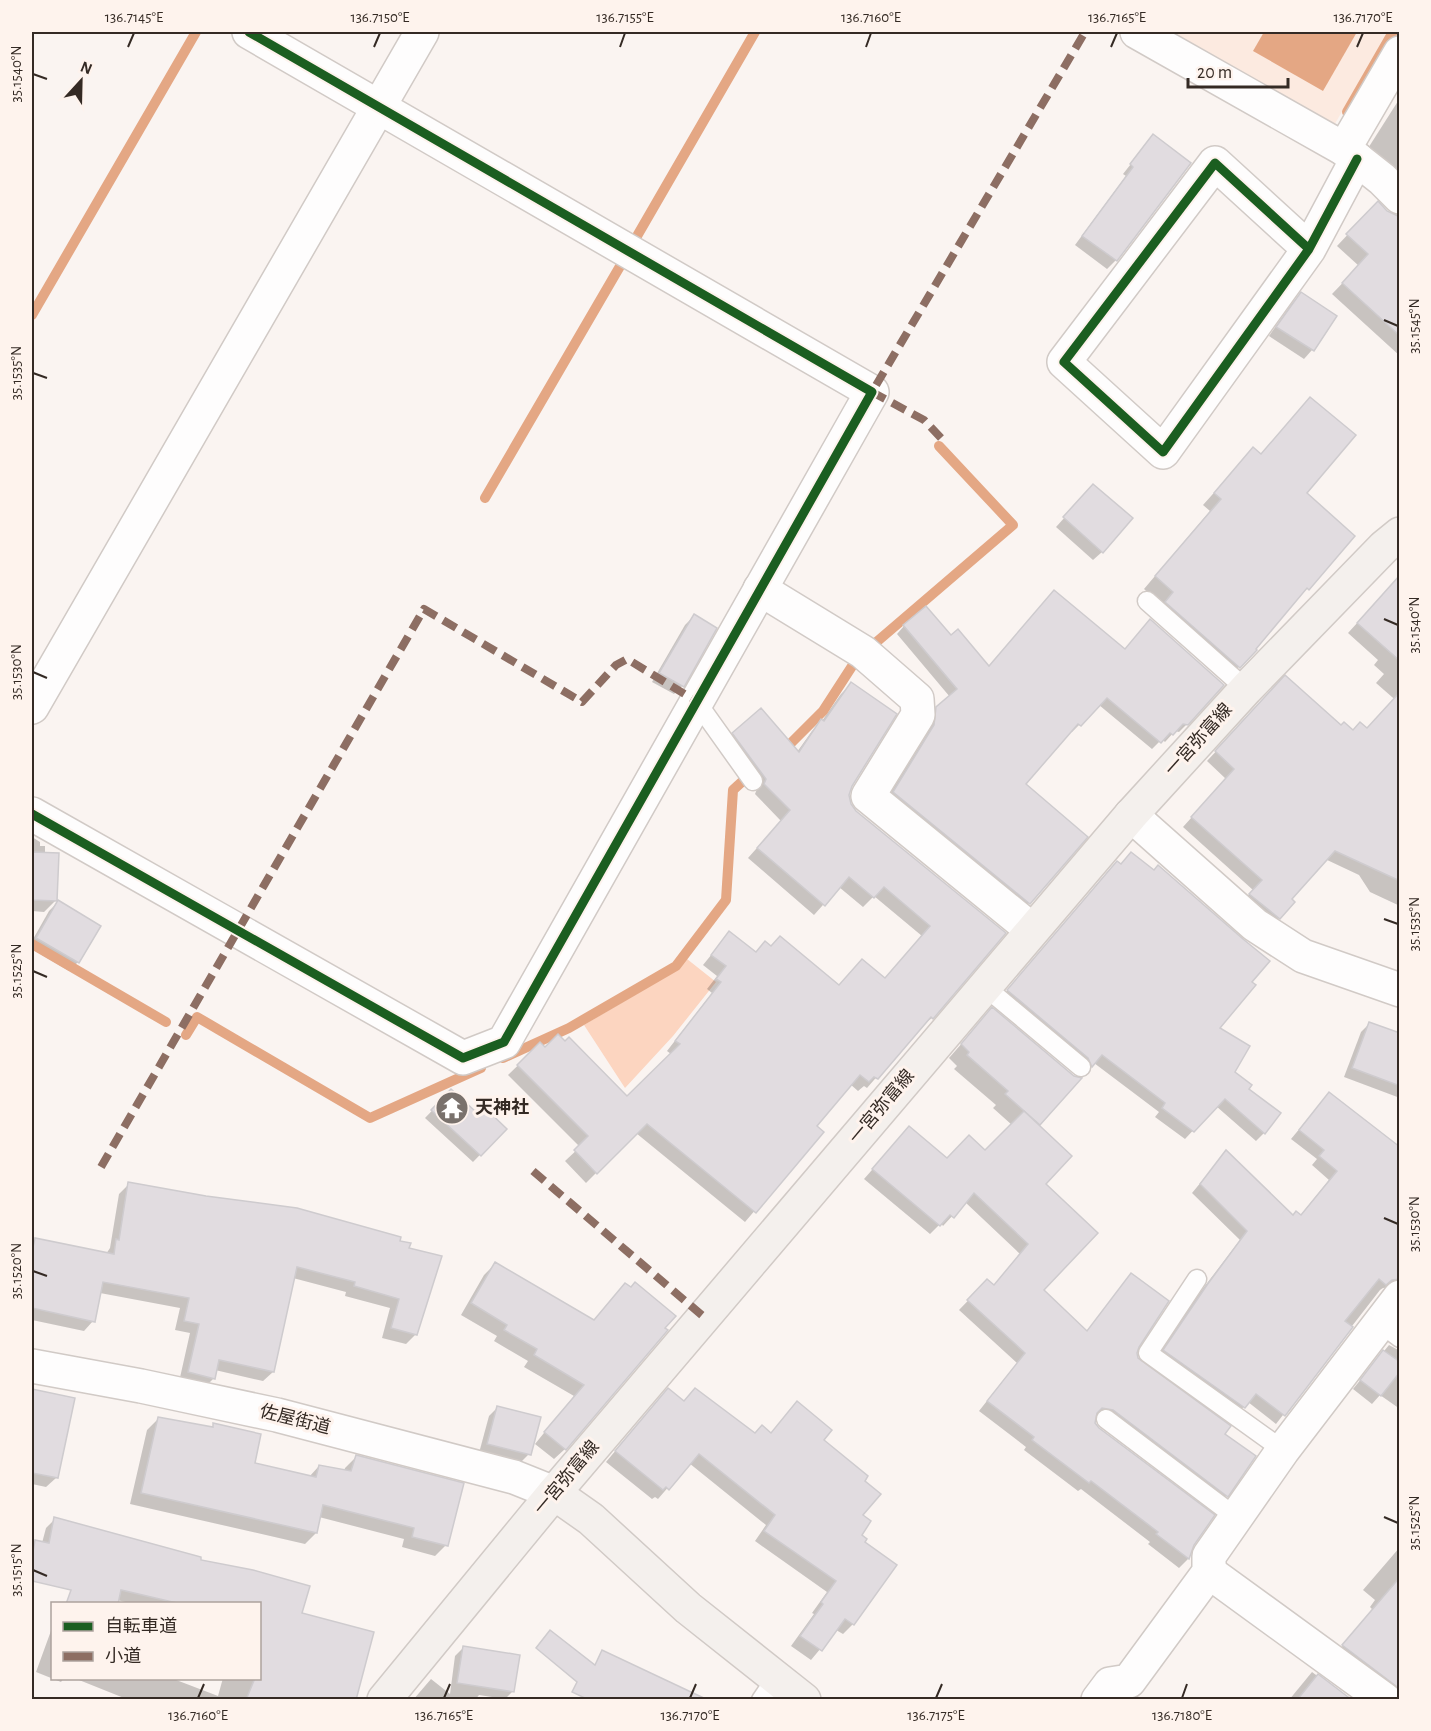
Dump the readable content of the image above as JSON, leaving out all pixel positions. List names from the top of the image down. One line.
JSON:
{"streets":{"main road":["一宮弥富線"],"street":["佐屋街道"]},"crossings":[["一宮弥富線","佐屋街道"]],"places":{"temple":["天神社"]},"legend":["自転車道","小道"],"scale_bar":"20 m","north":"top","coordinates":["136.7145°E","136.7150°E","136.7155°E","136.7160°E","136.7165°E","136.7170°E","35.1540°N","35.1545°N","35.1535°N","35.1530°N","35.1525°N","35.1520°N","35.1515°N","136.7175°E","136.7180°E"]}
